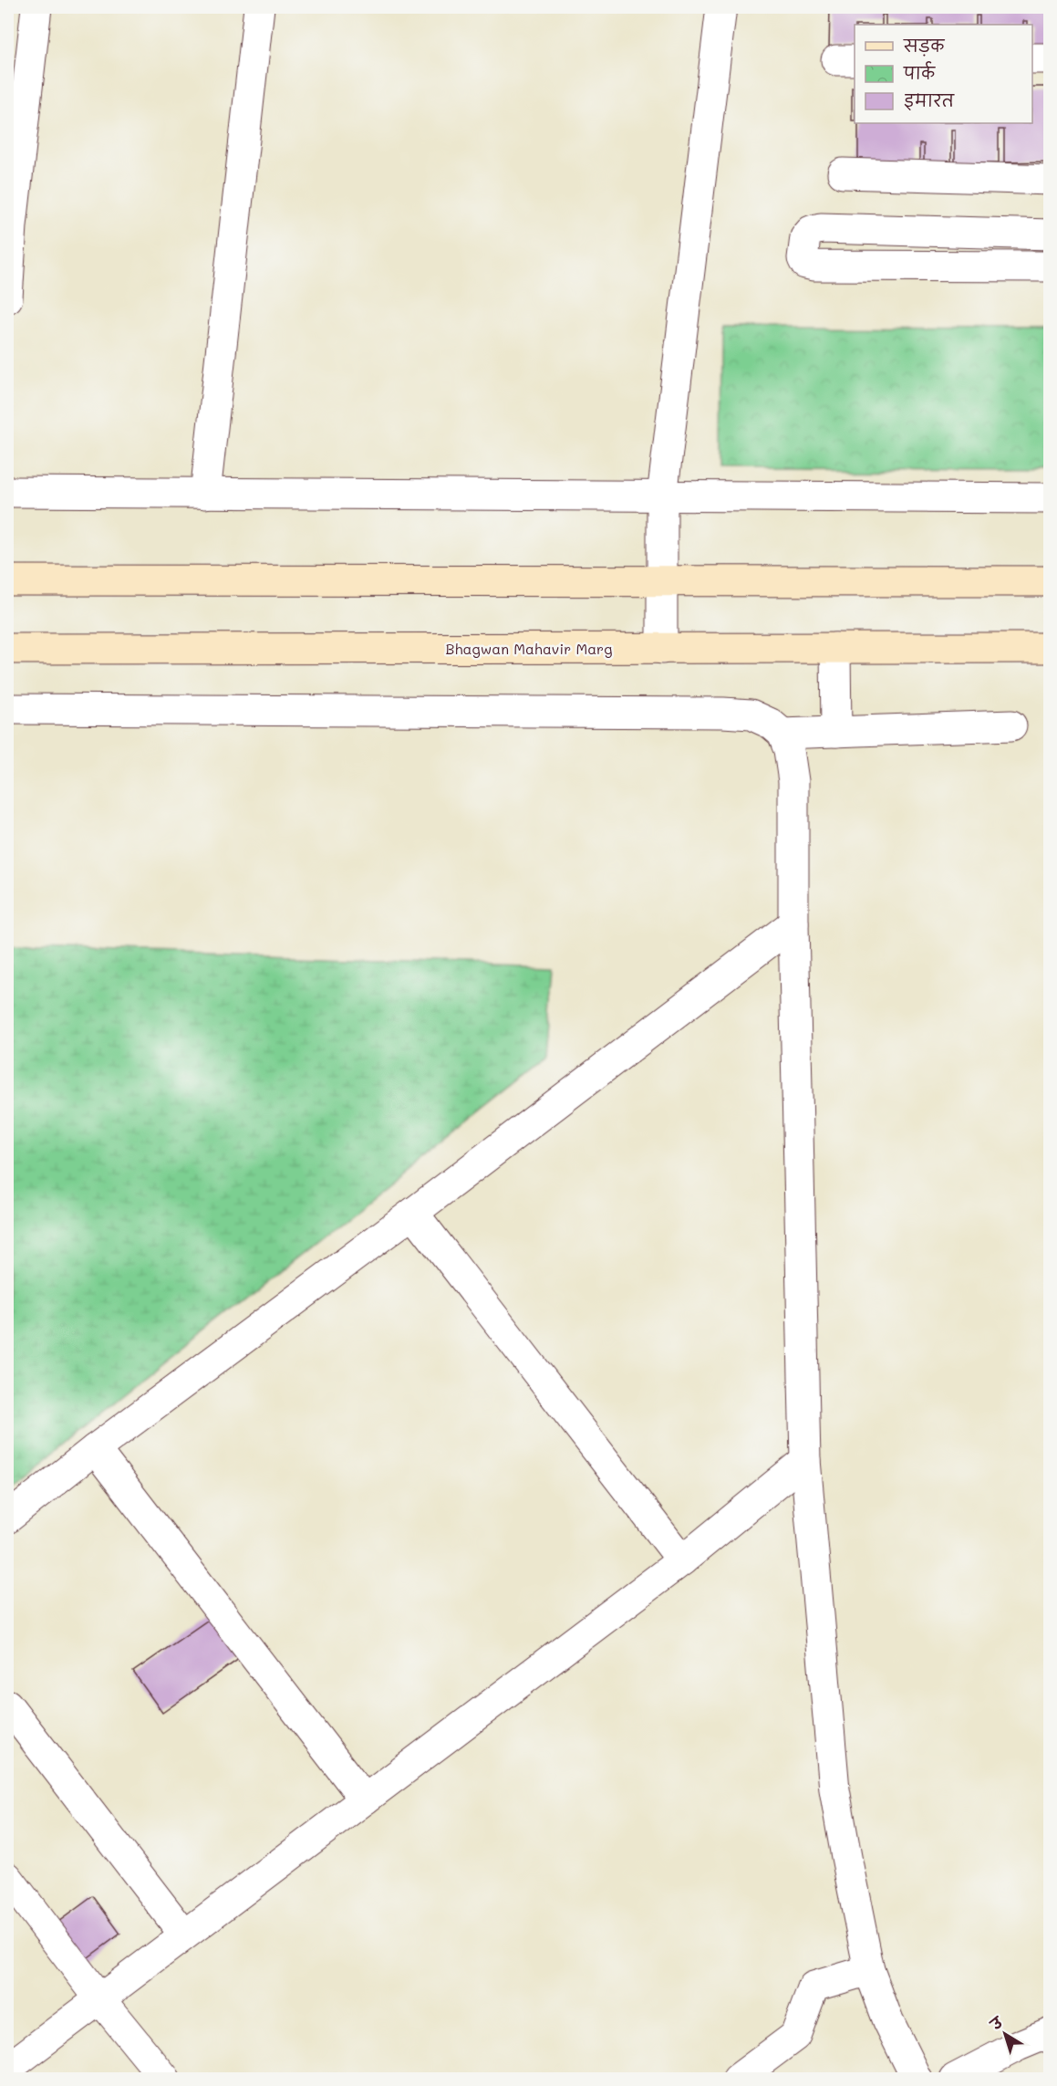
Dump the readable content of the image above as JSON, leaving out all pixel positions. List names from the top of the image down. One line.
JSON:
{"streets":{"main road":["Bhagwan Mahavir Marg"]},"legend":["सड़क","पार्क","इमारत"],"north":"top left"}
